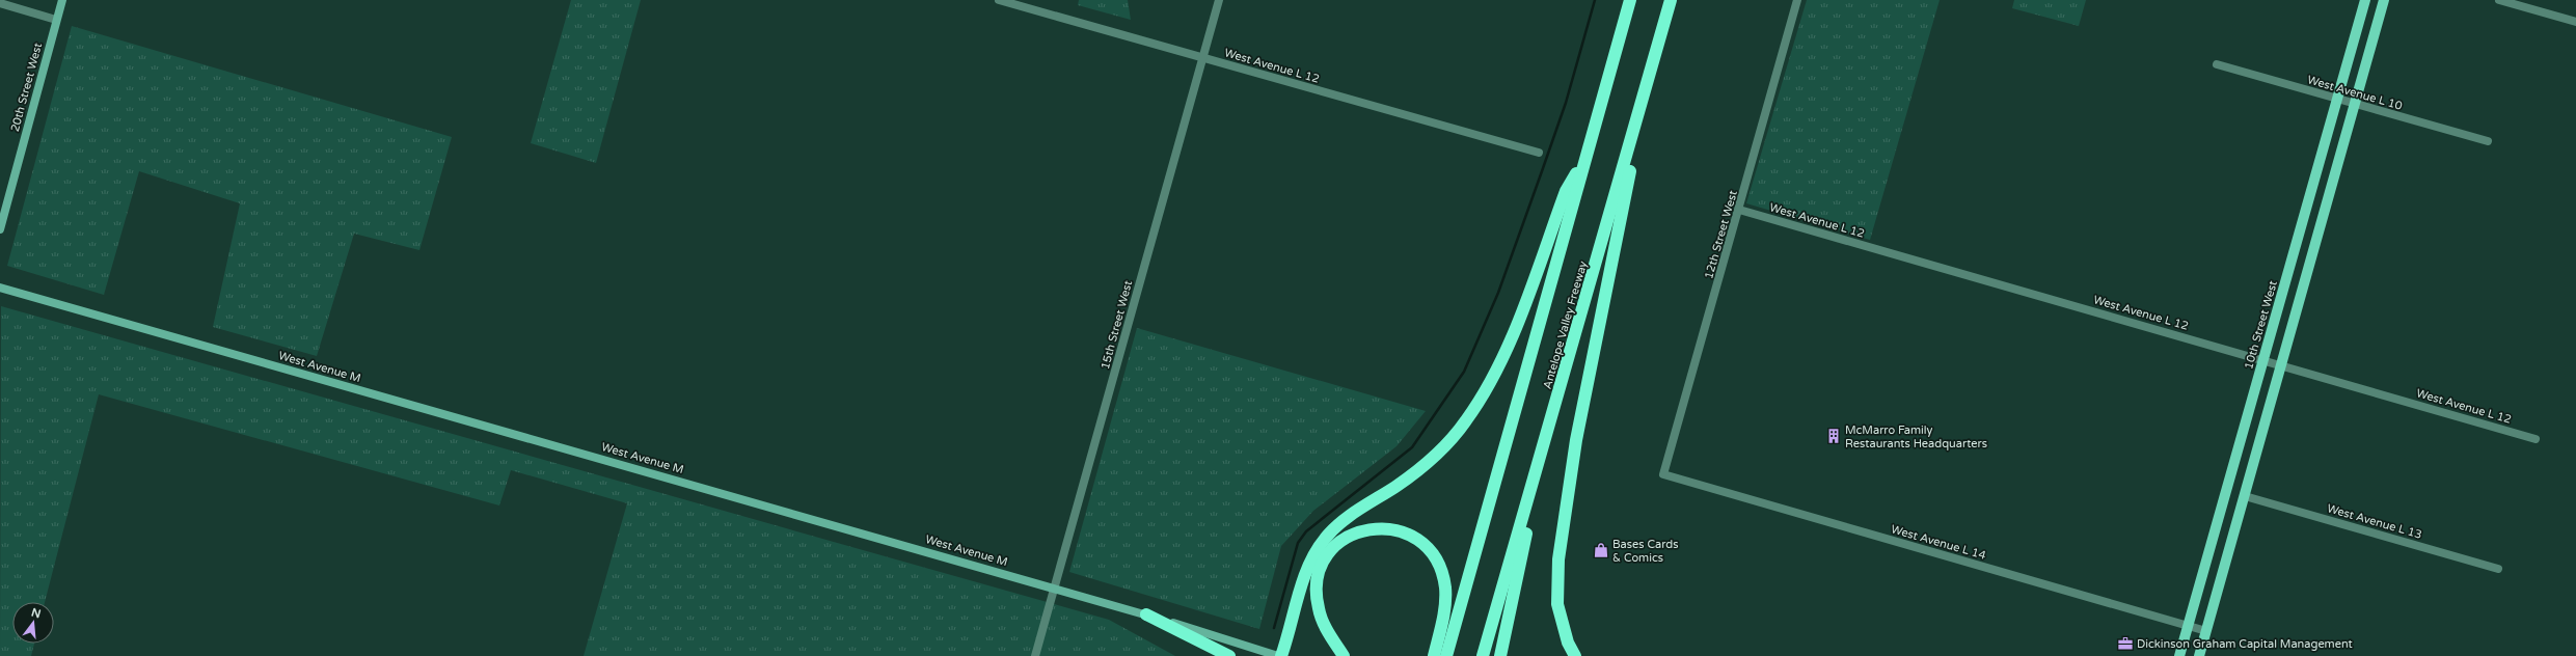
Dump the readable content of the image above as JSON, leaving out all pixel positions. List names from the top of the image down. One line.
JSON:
{"streets":{"highway":["Antelope Valley Freeway"],"main road":["20th Street West","10th Street West","West Avenue M"],"street":["West Avenue L 12","West Avenue L 10","12th Street West","15th Street West","West Avenue L 13","West Avenue L 14"]},"crossings":[["West Avenue L 12","12th Street West"],["West Avenue L 12","15th Street West"],["West Avenue L 12","10th Street West"],["West Avenue L 10","10th Street West"],["12th Street West","West Avenue L 14"],["15th Street West","West Avenue M"],["10th Street West","West Avenue L 14"]],"places":{"building":["McMarro Family Restaurants Headquarters"],"shop":["Bases Cards & Comics"],"office":["Dickinson Graham Capital Management"]},"north":"top"}
